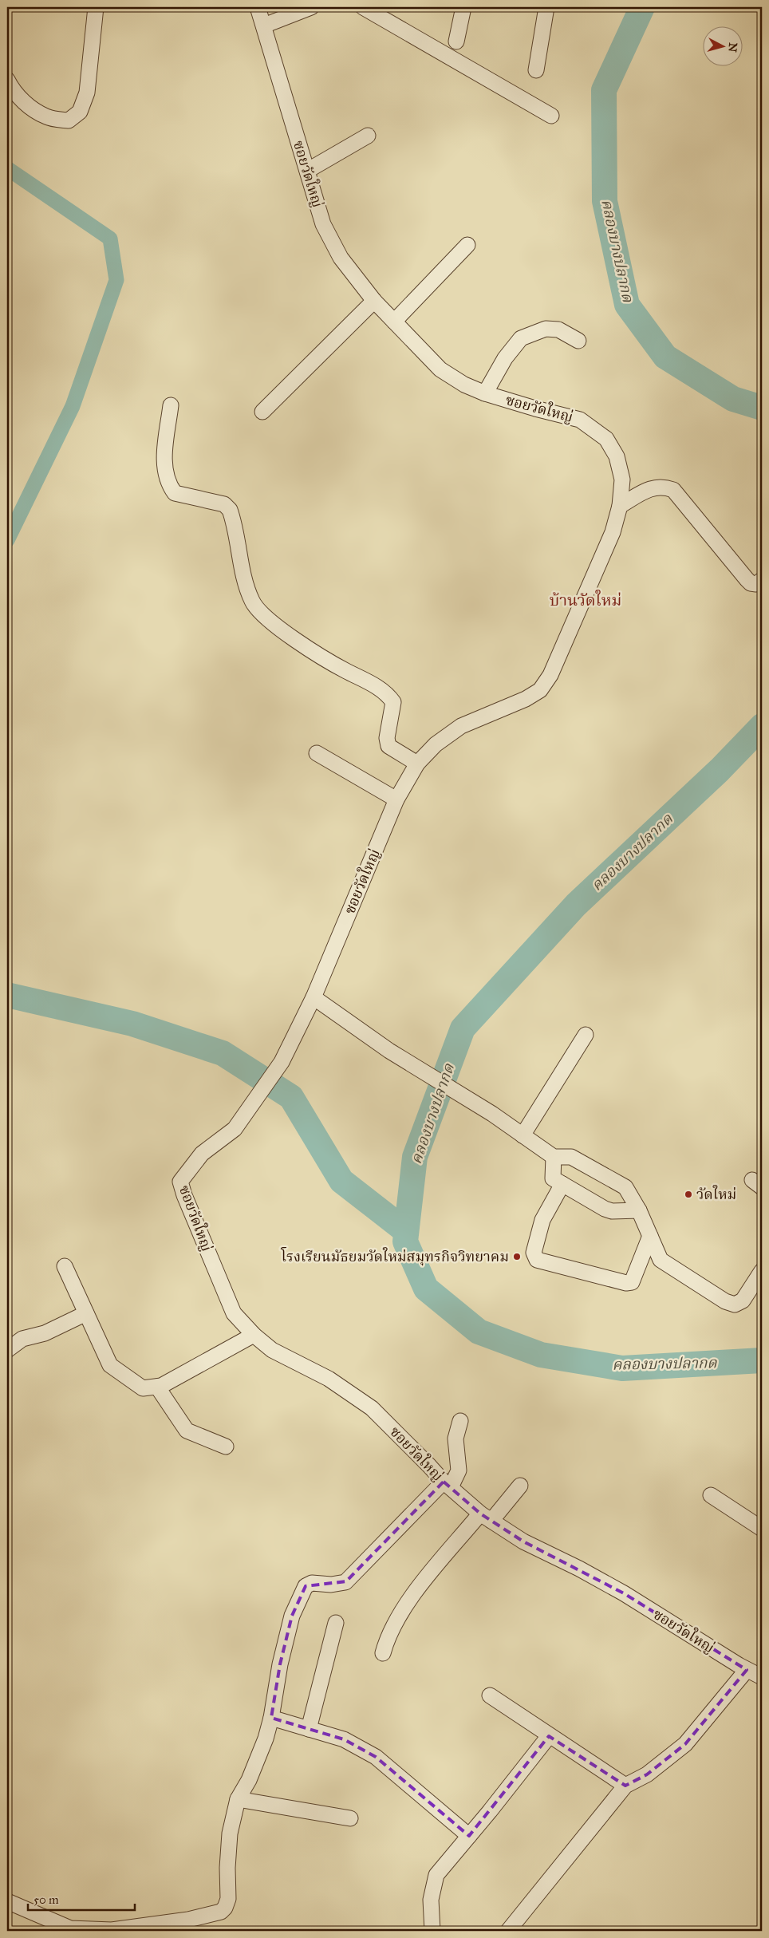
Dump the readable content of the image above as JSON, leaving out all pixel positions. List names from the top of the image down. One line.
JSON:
{"streets":{"street":["ซอยวัดใหญ่"]},"districts":["บ้านวัดใหม่"],"water":["คลองบางปลากด"],"places":["วัดใหม่","โรงเรียนมัธยมวัดใหม่สมุทรกิจวิทยาคม"],"scale_bar":"50 m","north":"right"}
